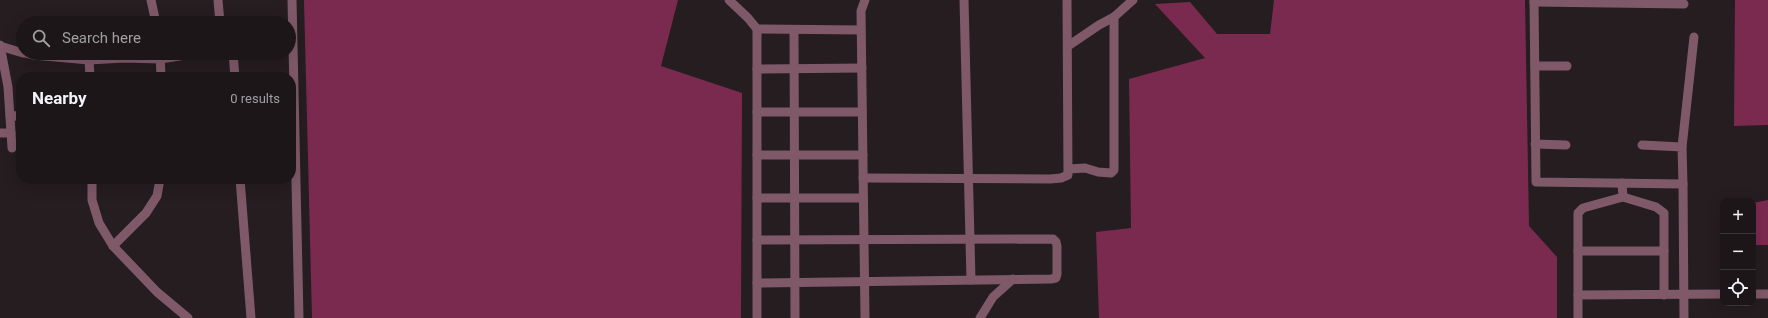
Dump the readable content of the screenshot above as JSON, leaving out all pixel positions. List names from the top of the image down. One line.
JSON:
{"page":{"search":"Search here","heading":["Nearby","0 results"],"map_buttons":["+","−"]}}
